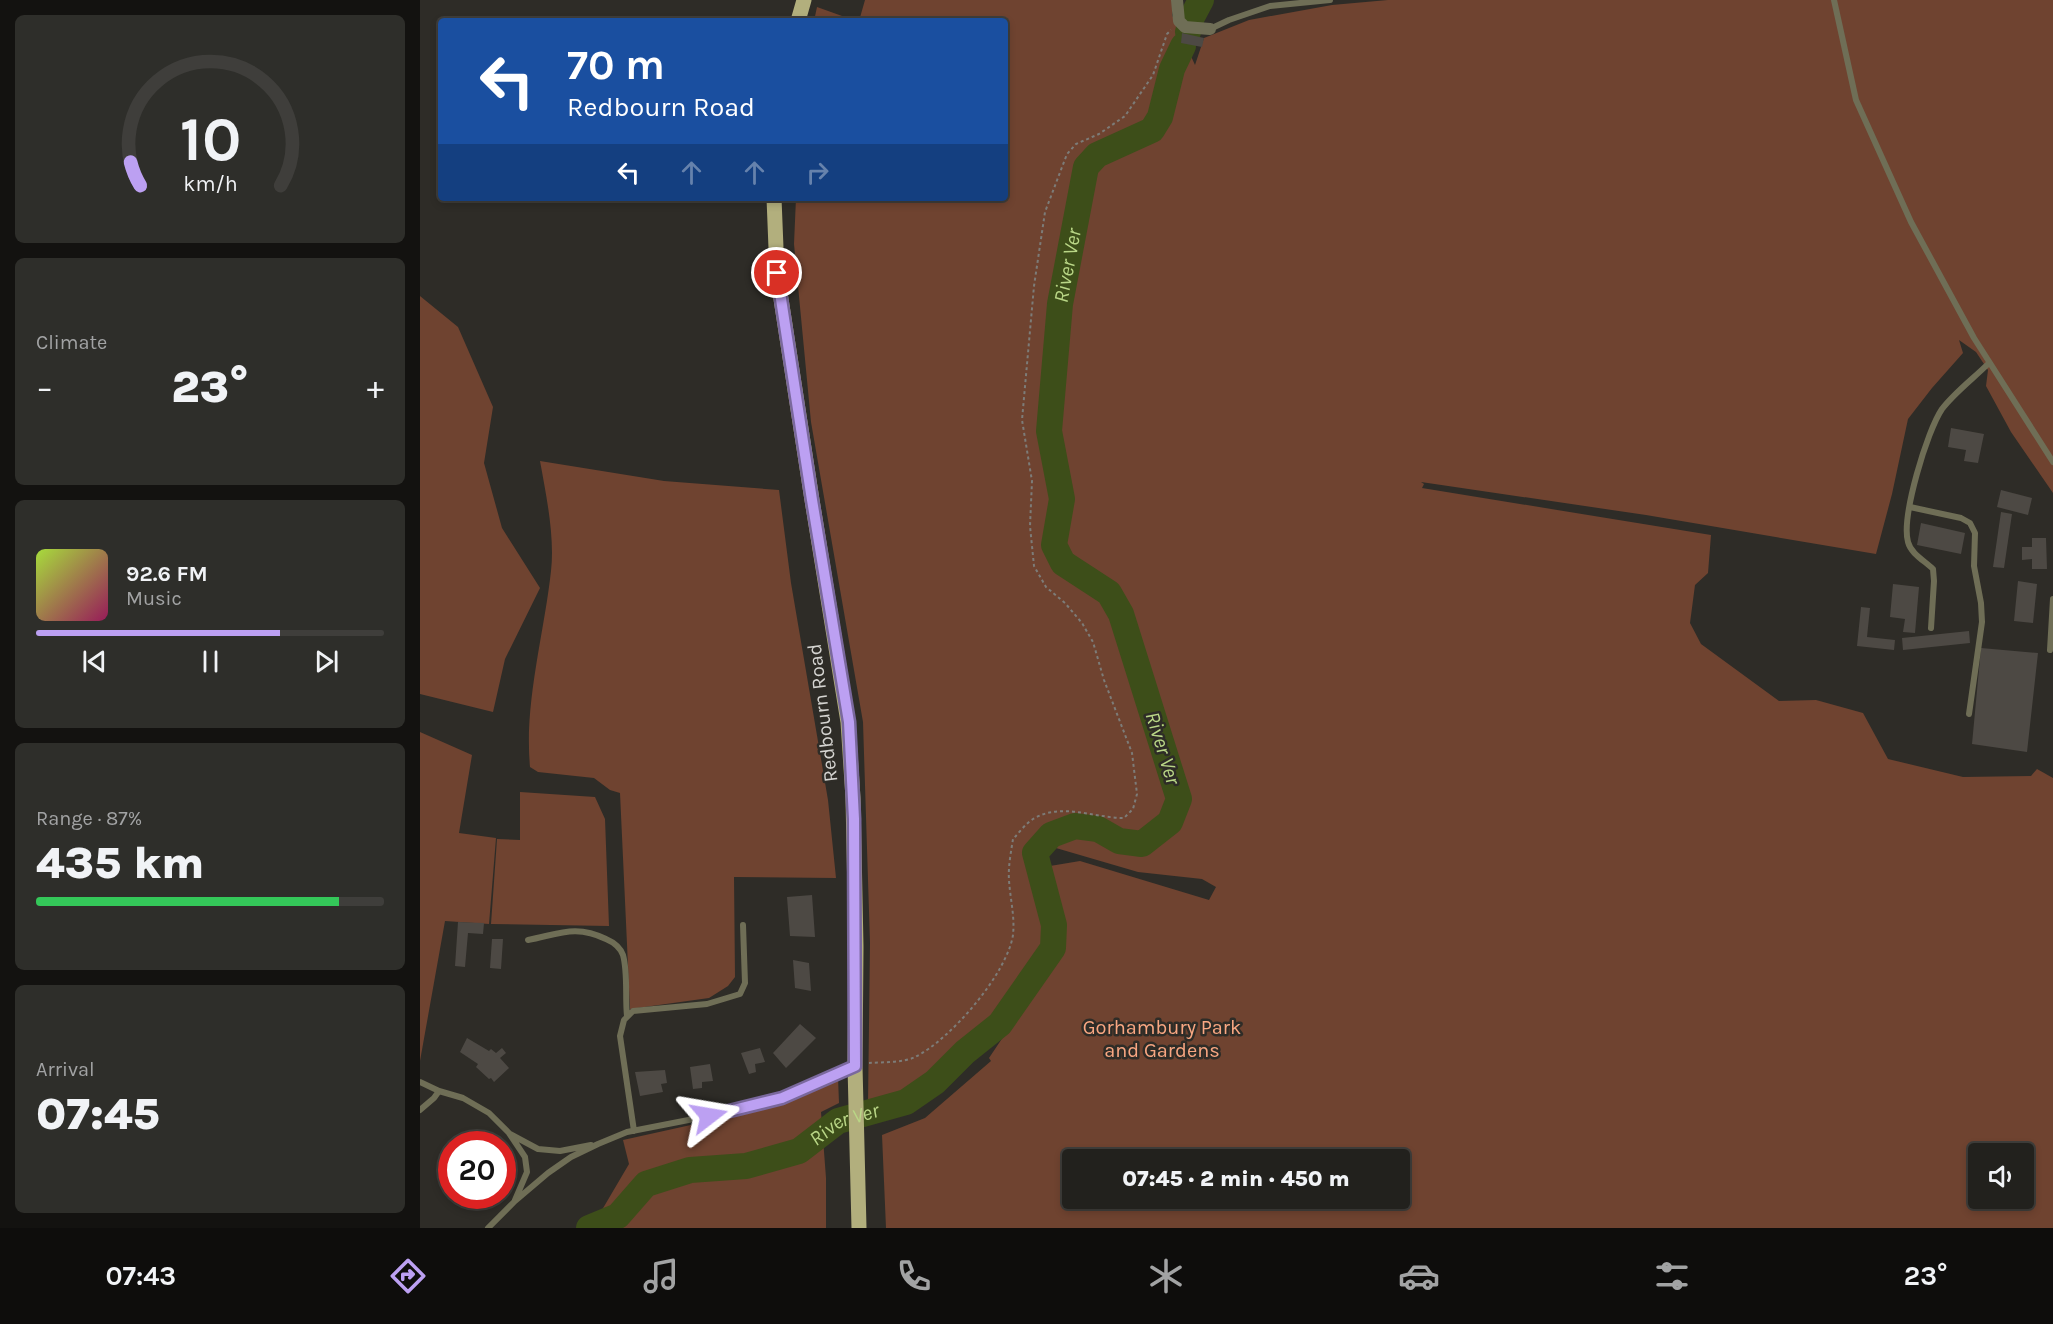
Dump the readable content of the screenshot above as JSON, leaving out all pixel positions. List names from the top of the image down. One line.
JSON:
{"streets":{"main road":["Redbourn Road"]},"water":["River Ver"],"parks":["Gorhambury Park and Gardens"],"page":{"turn":["70 m","Redbourn Road"],"tile":["Climate",["Range · 87%","435 km"],["Arrival","07:45"]],"heat":["−","23°","+"],"song":["92.6 FM","Music"],"limit":"20","trip":"07:45 · 2 min · 450 m","tabs":["07:43","23°"],"gauge":["10","km/h"]}}
